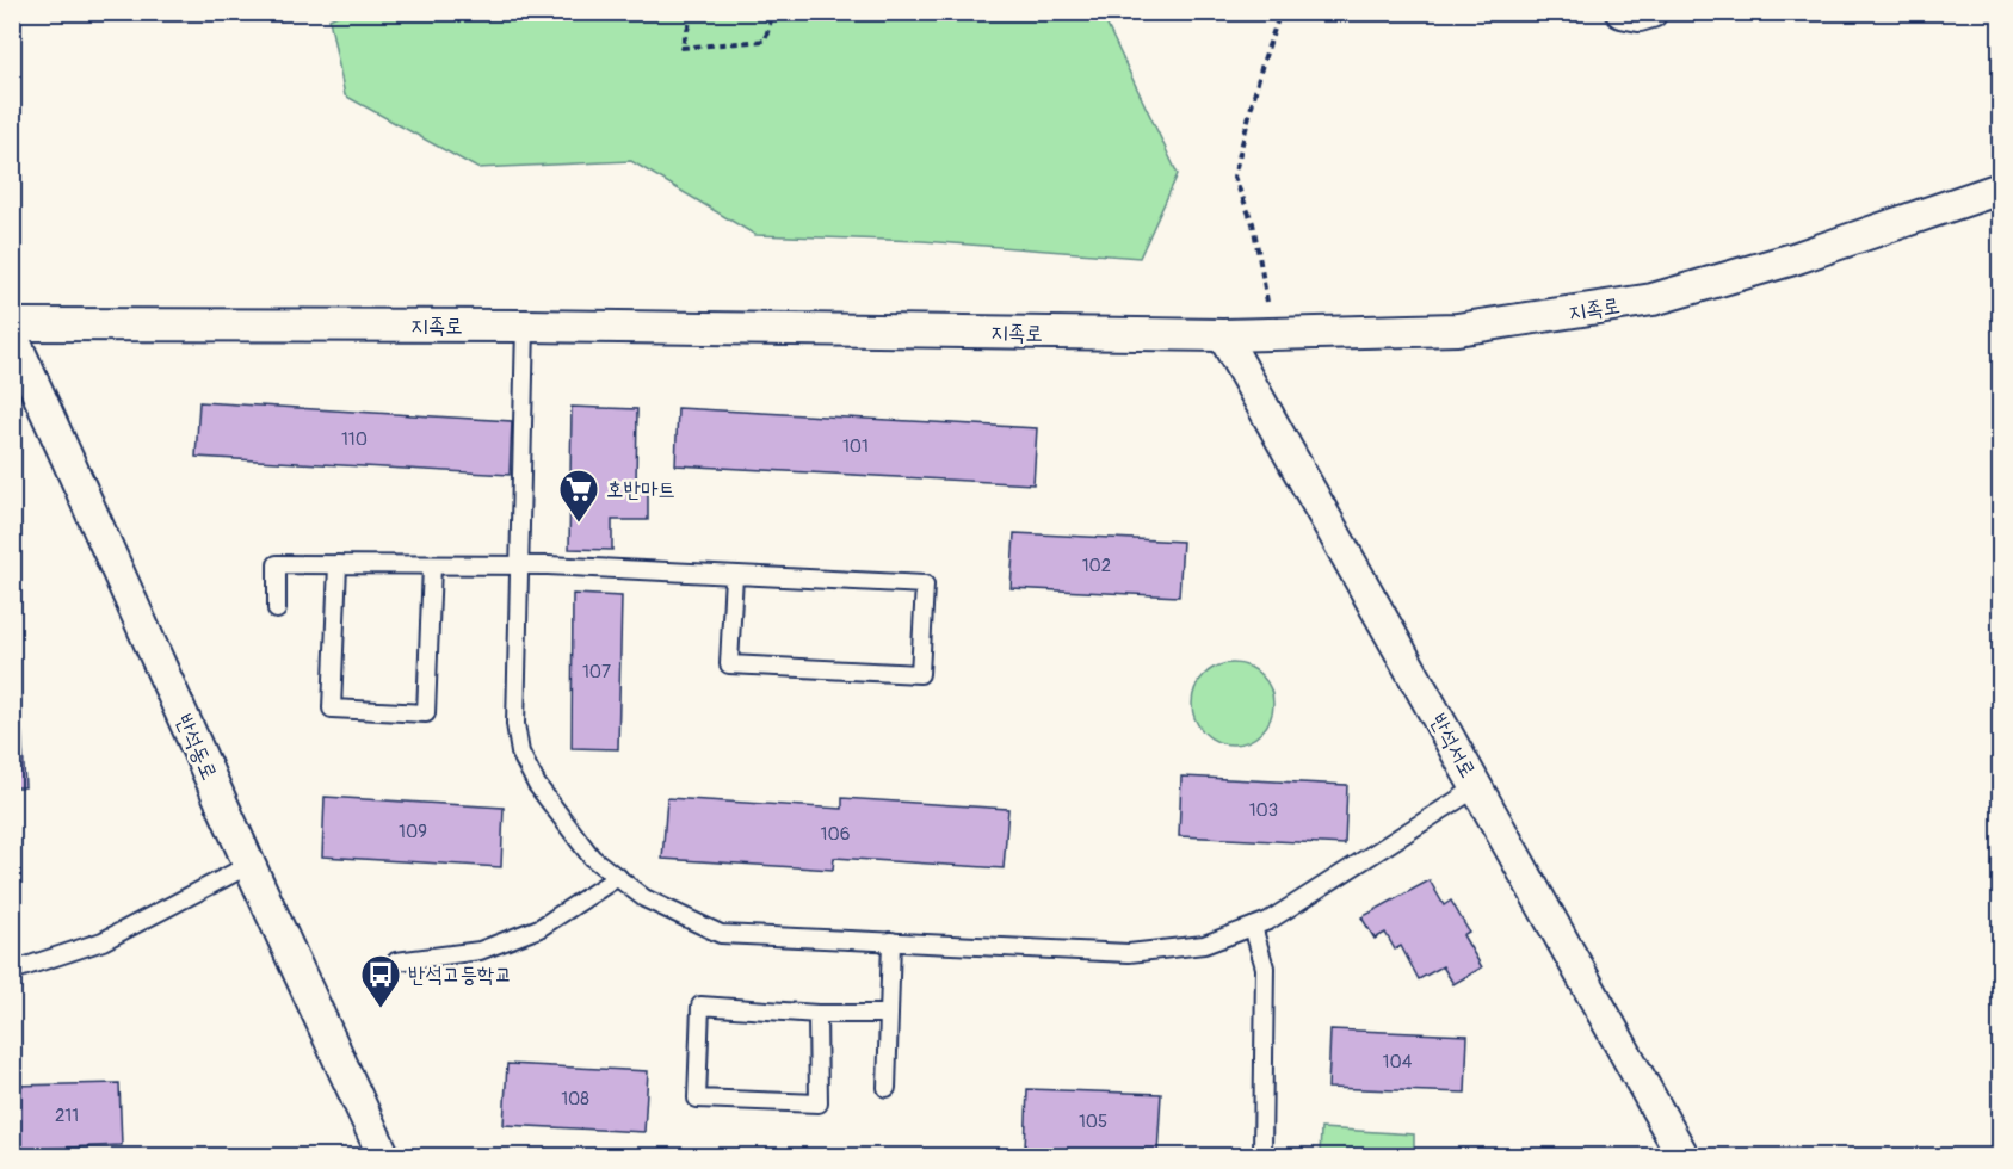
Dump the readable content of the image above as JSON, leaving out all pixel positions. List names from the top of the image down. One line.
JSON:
{"streets":{"street":["지족로","반석서로","반석동로"]},"crossings":[["지족로","반석서로"]],"places":{"supermarket":["호반마트"],"bus stop":["반석고등학교"]},"house_numbers":["110","101","102","107","103","109","106","104","108","211","105"]}
